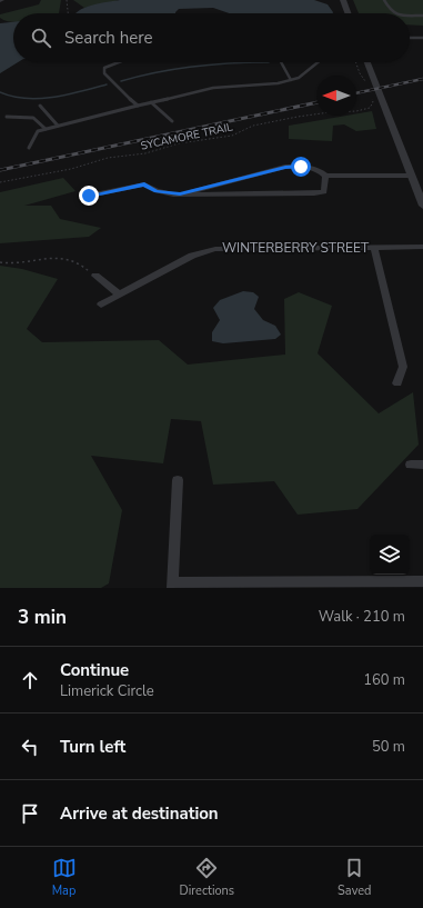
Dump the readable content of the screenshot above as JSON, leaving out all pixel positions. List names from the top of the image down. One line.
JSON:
{"streets":{"street":["WINTERBERRY STREET"],"path":["SYCAMORE TRAIL"]},"north":"left","page":{"search":"Search here","heading":["3 min","Walk · 210 m"],"list":[["Continue","Limerick Circle","160 m"],["Turn left","50 m"],"Arrive at destination"],"nav":["Map","Directions","Saved"]}}
